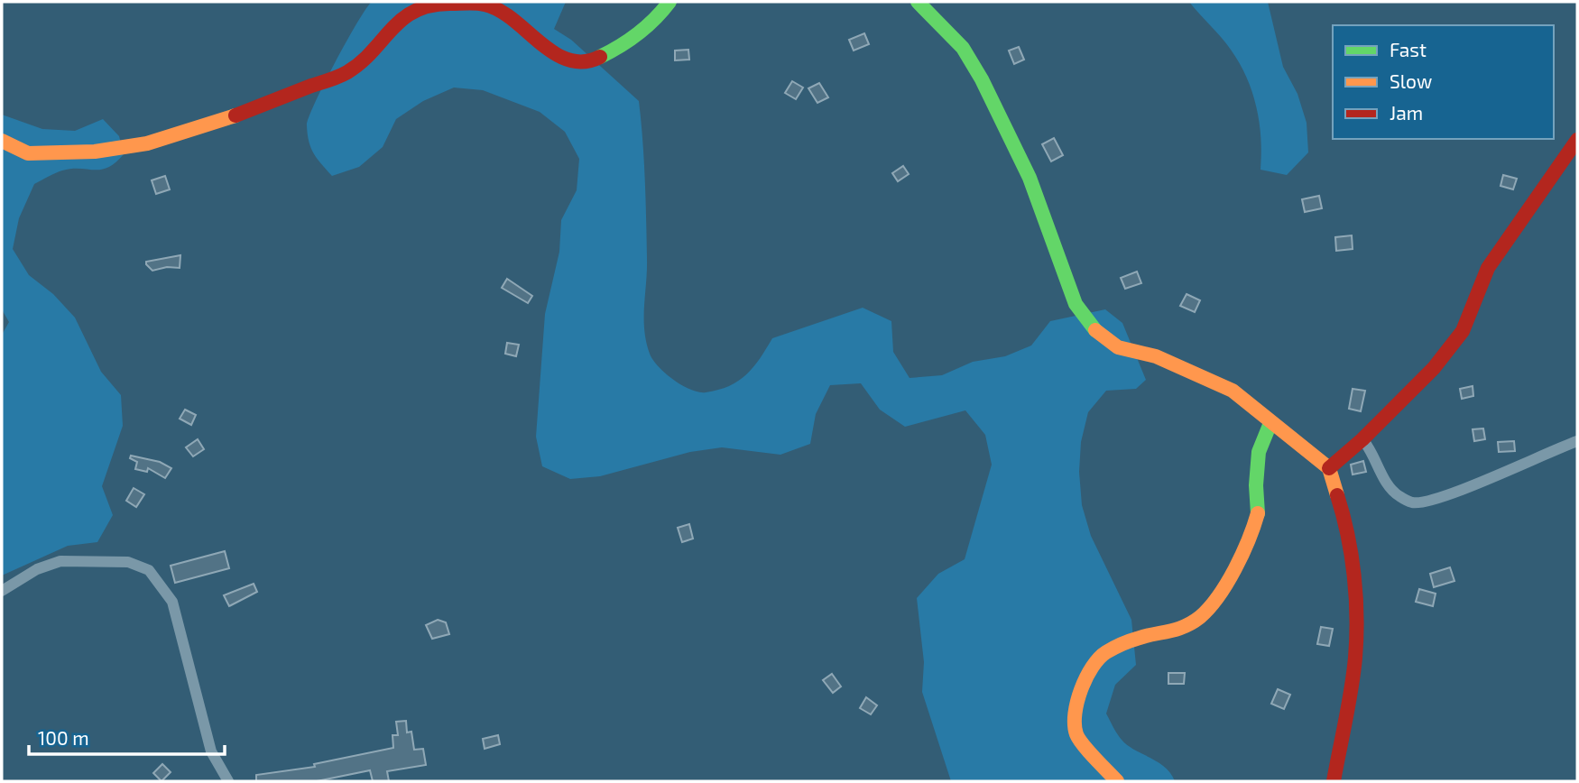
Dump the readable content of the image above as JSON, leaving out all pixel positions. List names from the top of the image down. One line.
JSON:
{"legend":["Fast","Slow","Jam"],"scale_bar":"100 m"}
